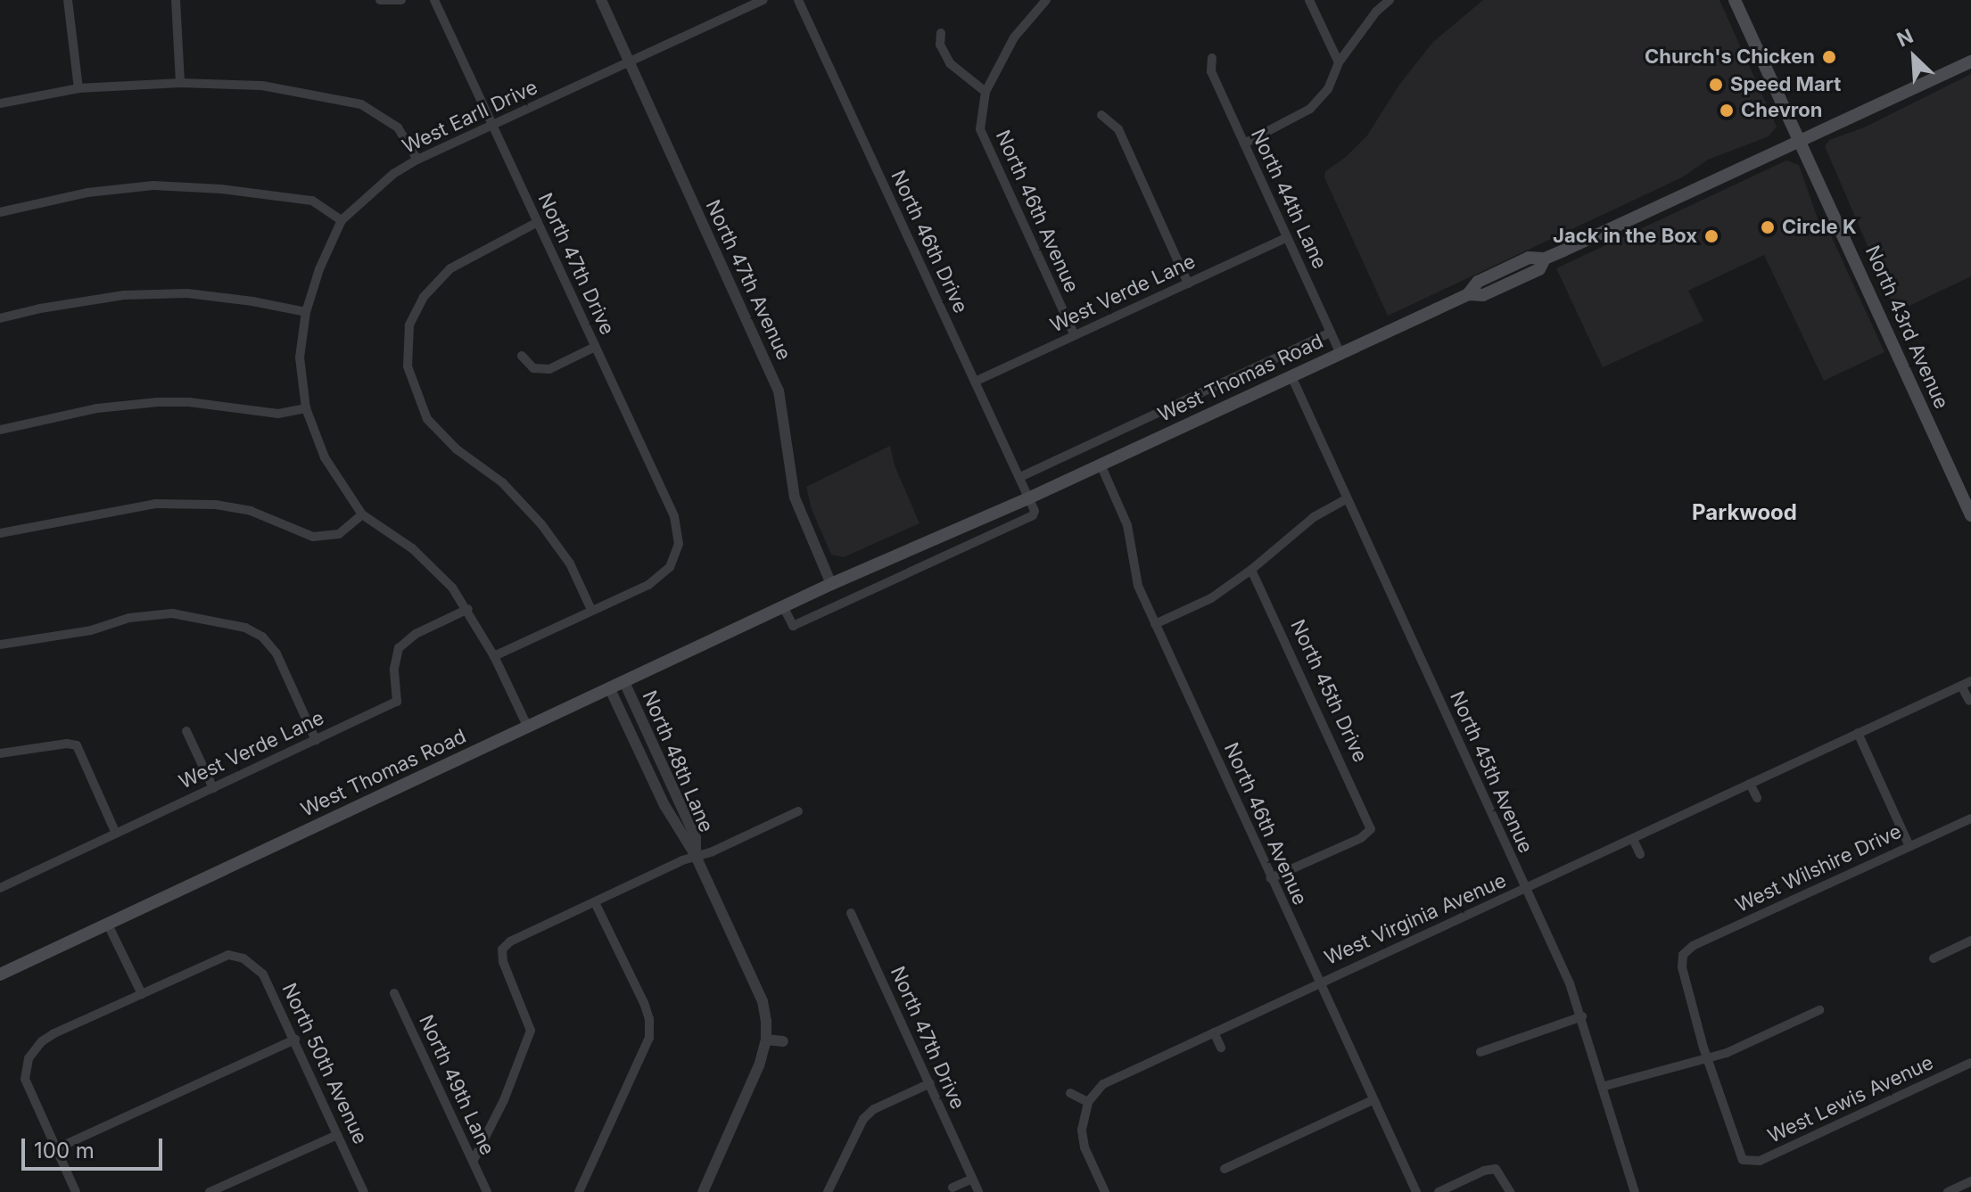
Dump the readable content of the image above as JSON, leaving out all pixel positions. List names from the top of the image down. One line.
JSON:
{"streets":{"main road":["North 43rd Avenue","West Thomas Road"],"street":["West Earll Drive","North 44th Lane","North 46th Avenue","North 46th Drive","North 47th Drive","North 47th Avenue","West Verde Lane","North 45th Drive","North 48th Lane","North 45th Avenue","West Wilshire Drive","West Virginia Avenue","North 50th Avenue","North 49th Lane","West Lewis Avenue"]},"crossings":[["West Earll Drive","North 47th Drive"],["West Earll Drive","North 47th Avenue"],["North 44th Lane","West Verde Lane"],["North 44th Lane","West Thomas Road"],["North 46th Avenue","West Verde Lane"],["North 46th Avenue","West Thomas Road"],["North 46th Avenue","North 45th Drive"],["North 46th Avenue","West Virginia Avenue"],["North 46th Drive","West Verde Lane"],["North 46th Drive","West Thomas Road"],["North 47th Avenue","West Thomas Road"],["North 43rd Avenue","West Thomas Road"],["West Thomas Road","North 48th Lane"],["West Thomas Road","North 45th Avenue"],["North 45th Avenue","West Virginia Avenue"],["West Wilshire Drive","West Lewis Avenue"]],"districts":["Parkwood"],"places":["Church's Chicken","Speed Mart","Chevron","Circle K","Jack in the Box"],"scale_bar":"100 m","north":"top left"}
